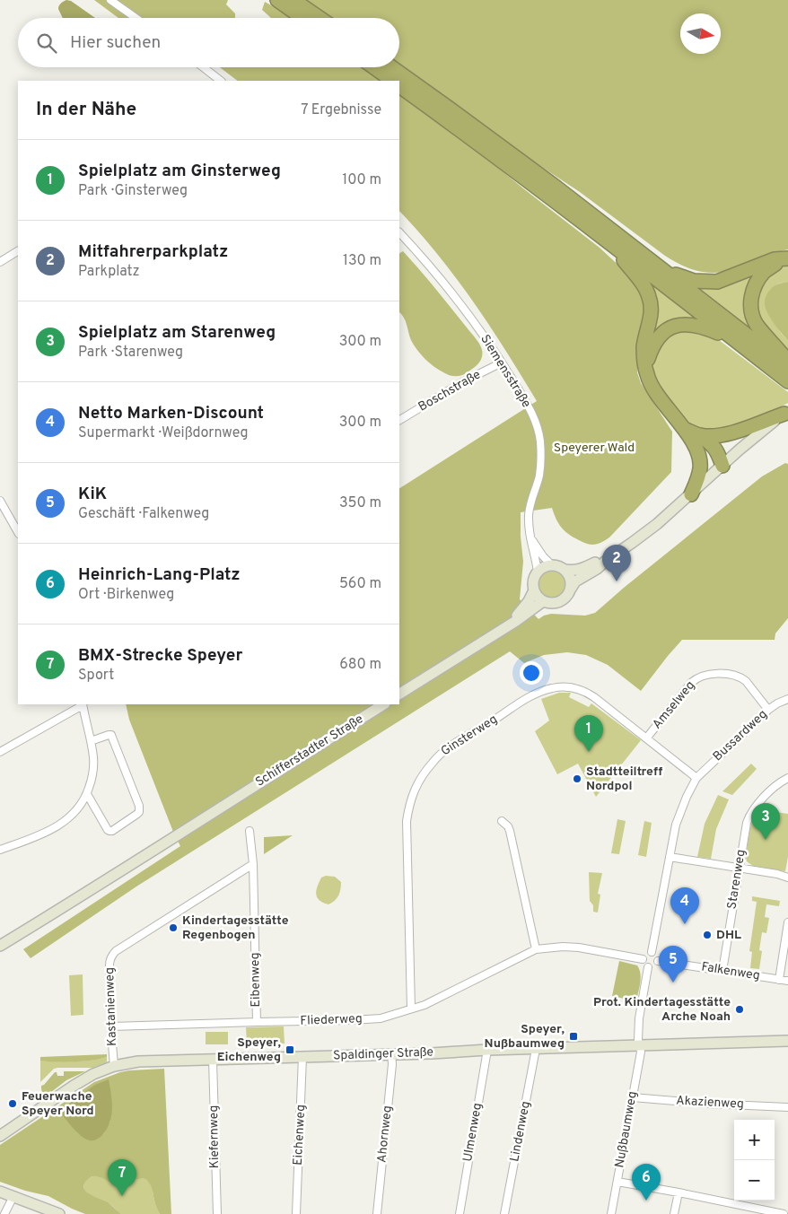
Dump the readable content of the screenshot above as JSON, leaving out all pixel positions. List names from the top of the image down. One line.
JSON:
{"streets":{"main road":["Schifferstadter Straße","Spaldinger Straße"],"street":["Siemensstraße","Boschstraße","Amselweg","Ginsterweg","Bussardweg","Starenweg","Falkenweg","Eibenweg","Kastanienweg","Fliederweg","Akazienweg","Nußbaumweg","Lindenweg","Ulmenweg","Ahornweg","Eichenweg","Kiefernweg"]},"crossings":[["Siemensstraße","Boschstraße"],["Amselweg","Ginsterweg"],["Amselweg","Bussardweg"],["Ginsterweg","Bussardweg"],["Ginsterweg","Fliederweg"],["Bussardweg","Falkenweg"],["Bussardweg","Fliederweg"],["Bussardweg","Nußbaumweg"],["Starenweg","Falkenweg"],["Falkenweg","Fliederweg"],["Falkenweg","Nußbaumweg"],["Eibenweg","Kastanienweg"],["Eibenweg","Fliederweg"],["Kastanienweg","Fliederweg"],["Kastanienweg","Spaldinger Straße"],["Fliederweg","Nußbaumweg"],["Spaldinger Straße","Nußbaumweg"],["Spaldinger Straße","Lindenweg"],["Spaldinger Straße","Ulmenweg"],["Spaldinger Straße","Ahornweg"],["Spaldinger Straße","Eichenweg"],["Spaldinger Straße","Kiefernweg"],["Akazienweg","Nußbaumweg"]],"parks":["Speyerer Wald"],"places":{"other":["Stadtteiltreff Nordpol","Kindertagesstätte Regenbogen","DHL","Prot. Kindertagesstätte Arche Noah","Feuerwache Speyer Nord"],"transit":["Speyer, Nußbaumweg","Speyer, Eichenweg"]},"north":"right","page":{"search":"Hier suchen","heading":["In der Nähe","7 Ergebnisse"],"list":[{"mark":"1","name":"Spielplatz am Ginsterweg","note":"Park · Ginsterweg","value":"100 m"},{"mark":"2","name":"Mitfahrerparkplatz","note":"Parkplatz","value":"130 m"},{"mark":"3","name":"Spielplatz am Starenweg","note":"Park · Starenweg","value":"300 m"},{"mark":"4","name":"Netto Marken-Discount","note":"Supermarkt · Weißdornweg","value":"300 m"},{"mark":"5","name":"KiK","note":"Geschäft · Falkenweg","value":"350 m"},{"mark":"6","name":"Heinrich-Lang-Platz","note":"Ort · Birkenweg","value":"560 m"},{"mark":"7","name":"BMX-Strecke Speyer","note":"Sport","value":"680 m"}],"pins":["2","1","3","4","5","7","6"],"map_buttons":["+","−"]}}
